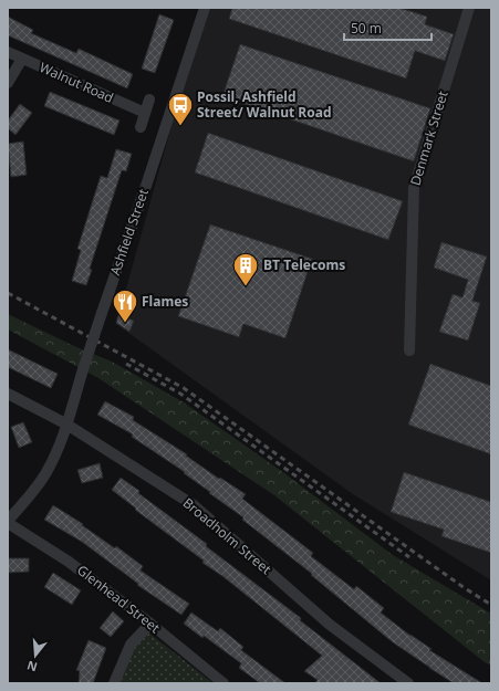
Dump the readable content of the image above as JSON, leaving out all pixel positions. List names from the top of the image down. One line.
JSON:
{"streets":{"street":["Walnut Road","Denmark Street","Ashfield Street","Broadholm Street","Glenhead Street"]},"crossings":[["Ashfield Street","Broadholm Street"],["Ashfield Street","Glenhead Street"]],"places":{"bus stop":["Possil, Ashfield Street/ Walnut Road"],"building":["BT Telecoms"],"restaurant":["Flames"]},"scale_bar":"50 m","north":"bottom"}
